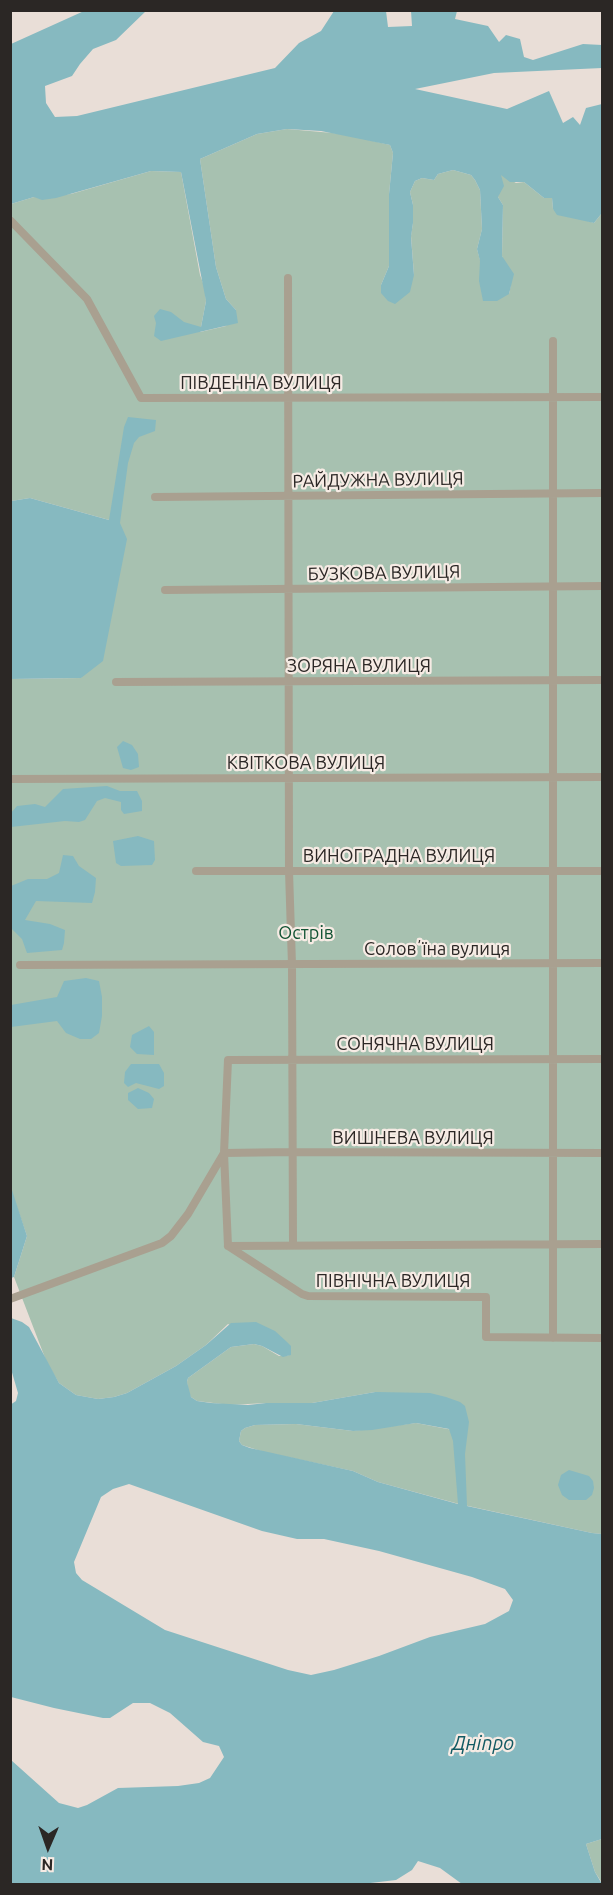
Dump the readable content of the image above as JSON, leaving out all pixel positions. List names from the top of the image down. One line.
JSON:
{"streets":{"street":["ПІВДЕННА ВУЛИЦЯ","РАЙДУЖНА ВУЛИЦЯ","БУЗКОВА ВУЛИЦЯ","ЗОРЯНА ВУЛИЦЯ","КВІТКОВА ВУЛИЦЯ","ВИНОГРАДНА ВУЛИЦЯ","Соловʼїна вулиця","СОНЯЧНА ВУЛИЦЯ","ВИШНЕВА ВУЛИЦЯ","ПІВНІЧНА ВУЛИЦЯ"]},"crossings":[["СОНЯЧНА ВУЛИЦЯ","ВИШНЕВА ВУЛИЦЯ"]],"water":["Дніпро"],"parks":["Острів"],"north":"bottom"}
